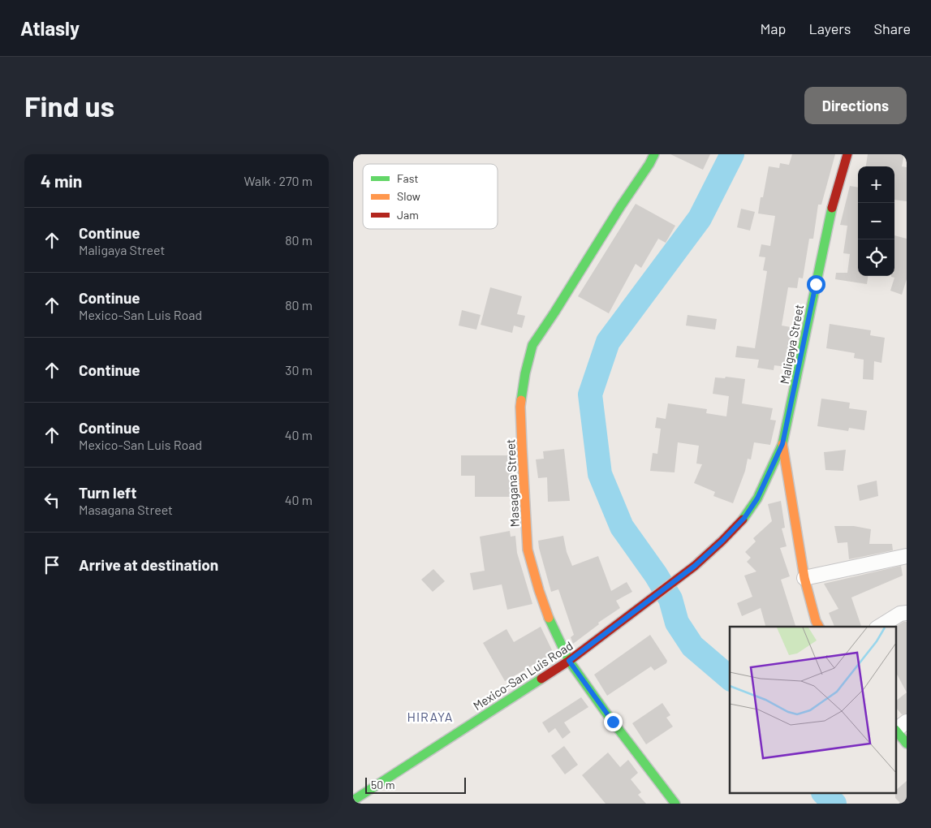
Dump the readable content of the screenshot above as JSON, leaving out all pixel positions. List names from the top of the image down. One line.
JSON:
{"streets":{"main road":["Maligaya Street","Masagana Street","Mexico-San Luis Road"]},"crossings":[["Maligaya Street","Mexico-San Luis Road"],["Masagana Street","Mexico-San Luis Road"]],"districts":["HIRAYA"],"legend":["Fast","Slow","Jam"],"scale_bar":"50 m","page":{"header":"Atlasly","nav":["Map","Layers","Share"],"buttons":"Directions","title":"Find us","heading":["4 min","Walk · 270 m"],"map_buttons":["+","−"],"list":[["Continue","Maligaya Street","80 m"],["Continue","Mexico-San Luis Road","80 m"],["Continue","30 m"],["Continue","Mexico-San Luis Road","40 m"],["Turn left","Masagana Street","40 m"],"Arrive at destination"],"scale":"50 m"}}
